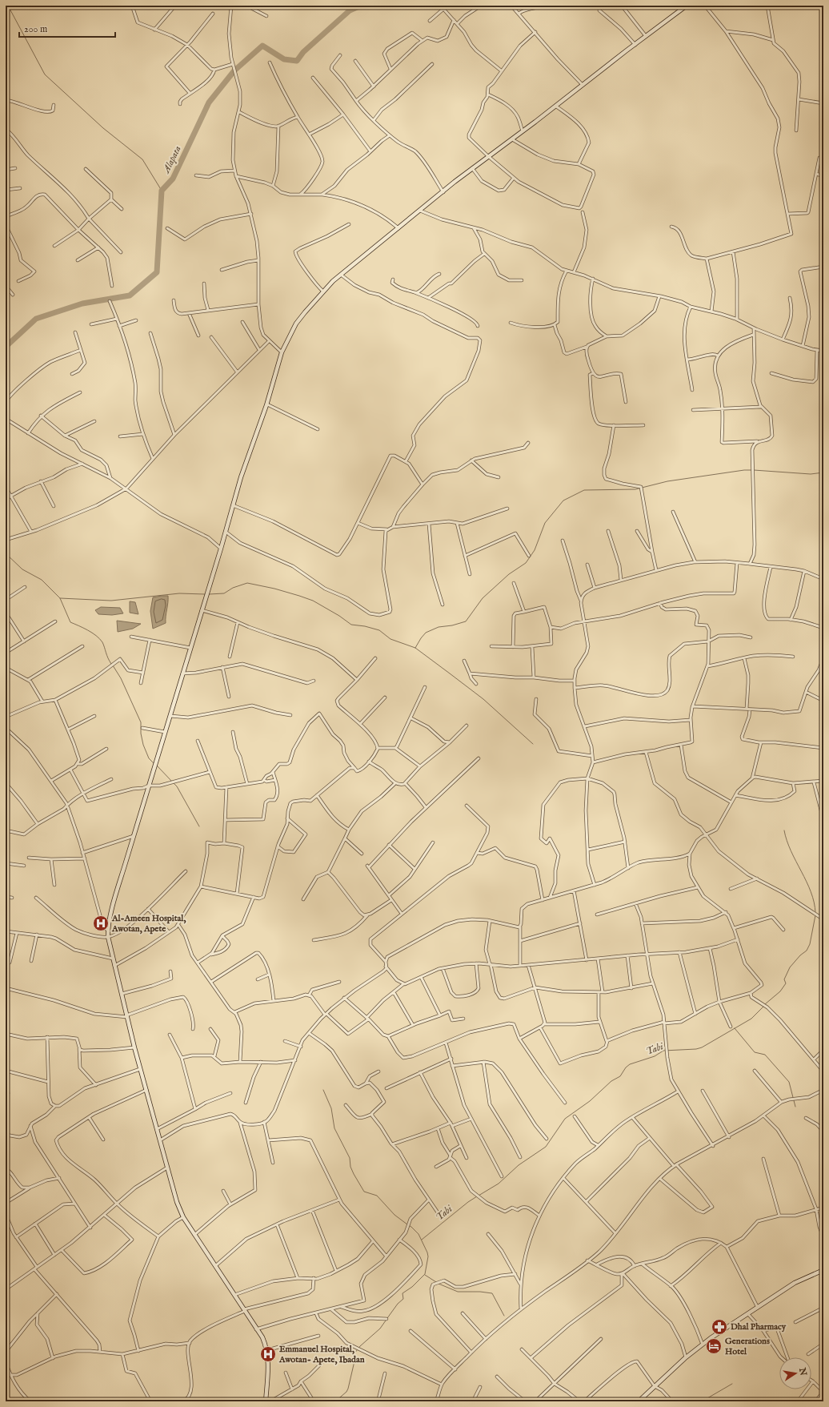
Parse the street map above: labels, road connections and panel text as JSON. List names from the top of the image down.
{
  "water": ["Alapata", "Tabi"],
  "places": {
    "hospital": ["Al-Ameen Hospital, Awotan, Apete", "Emmanuel Hospital, Awotan- Apete, Ibadan"],
    "pharmacy": ["Dhal Pharmacy"],
    "hotel": ["Generations Hotel"]
  },
  "scale_bar": "200 m",
  "north": "right"
}
